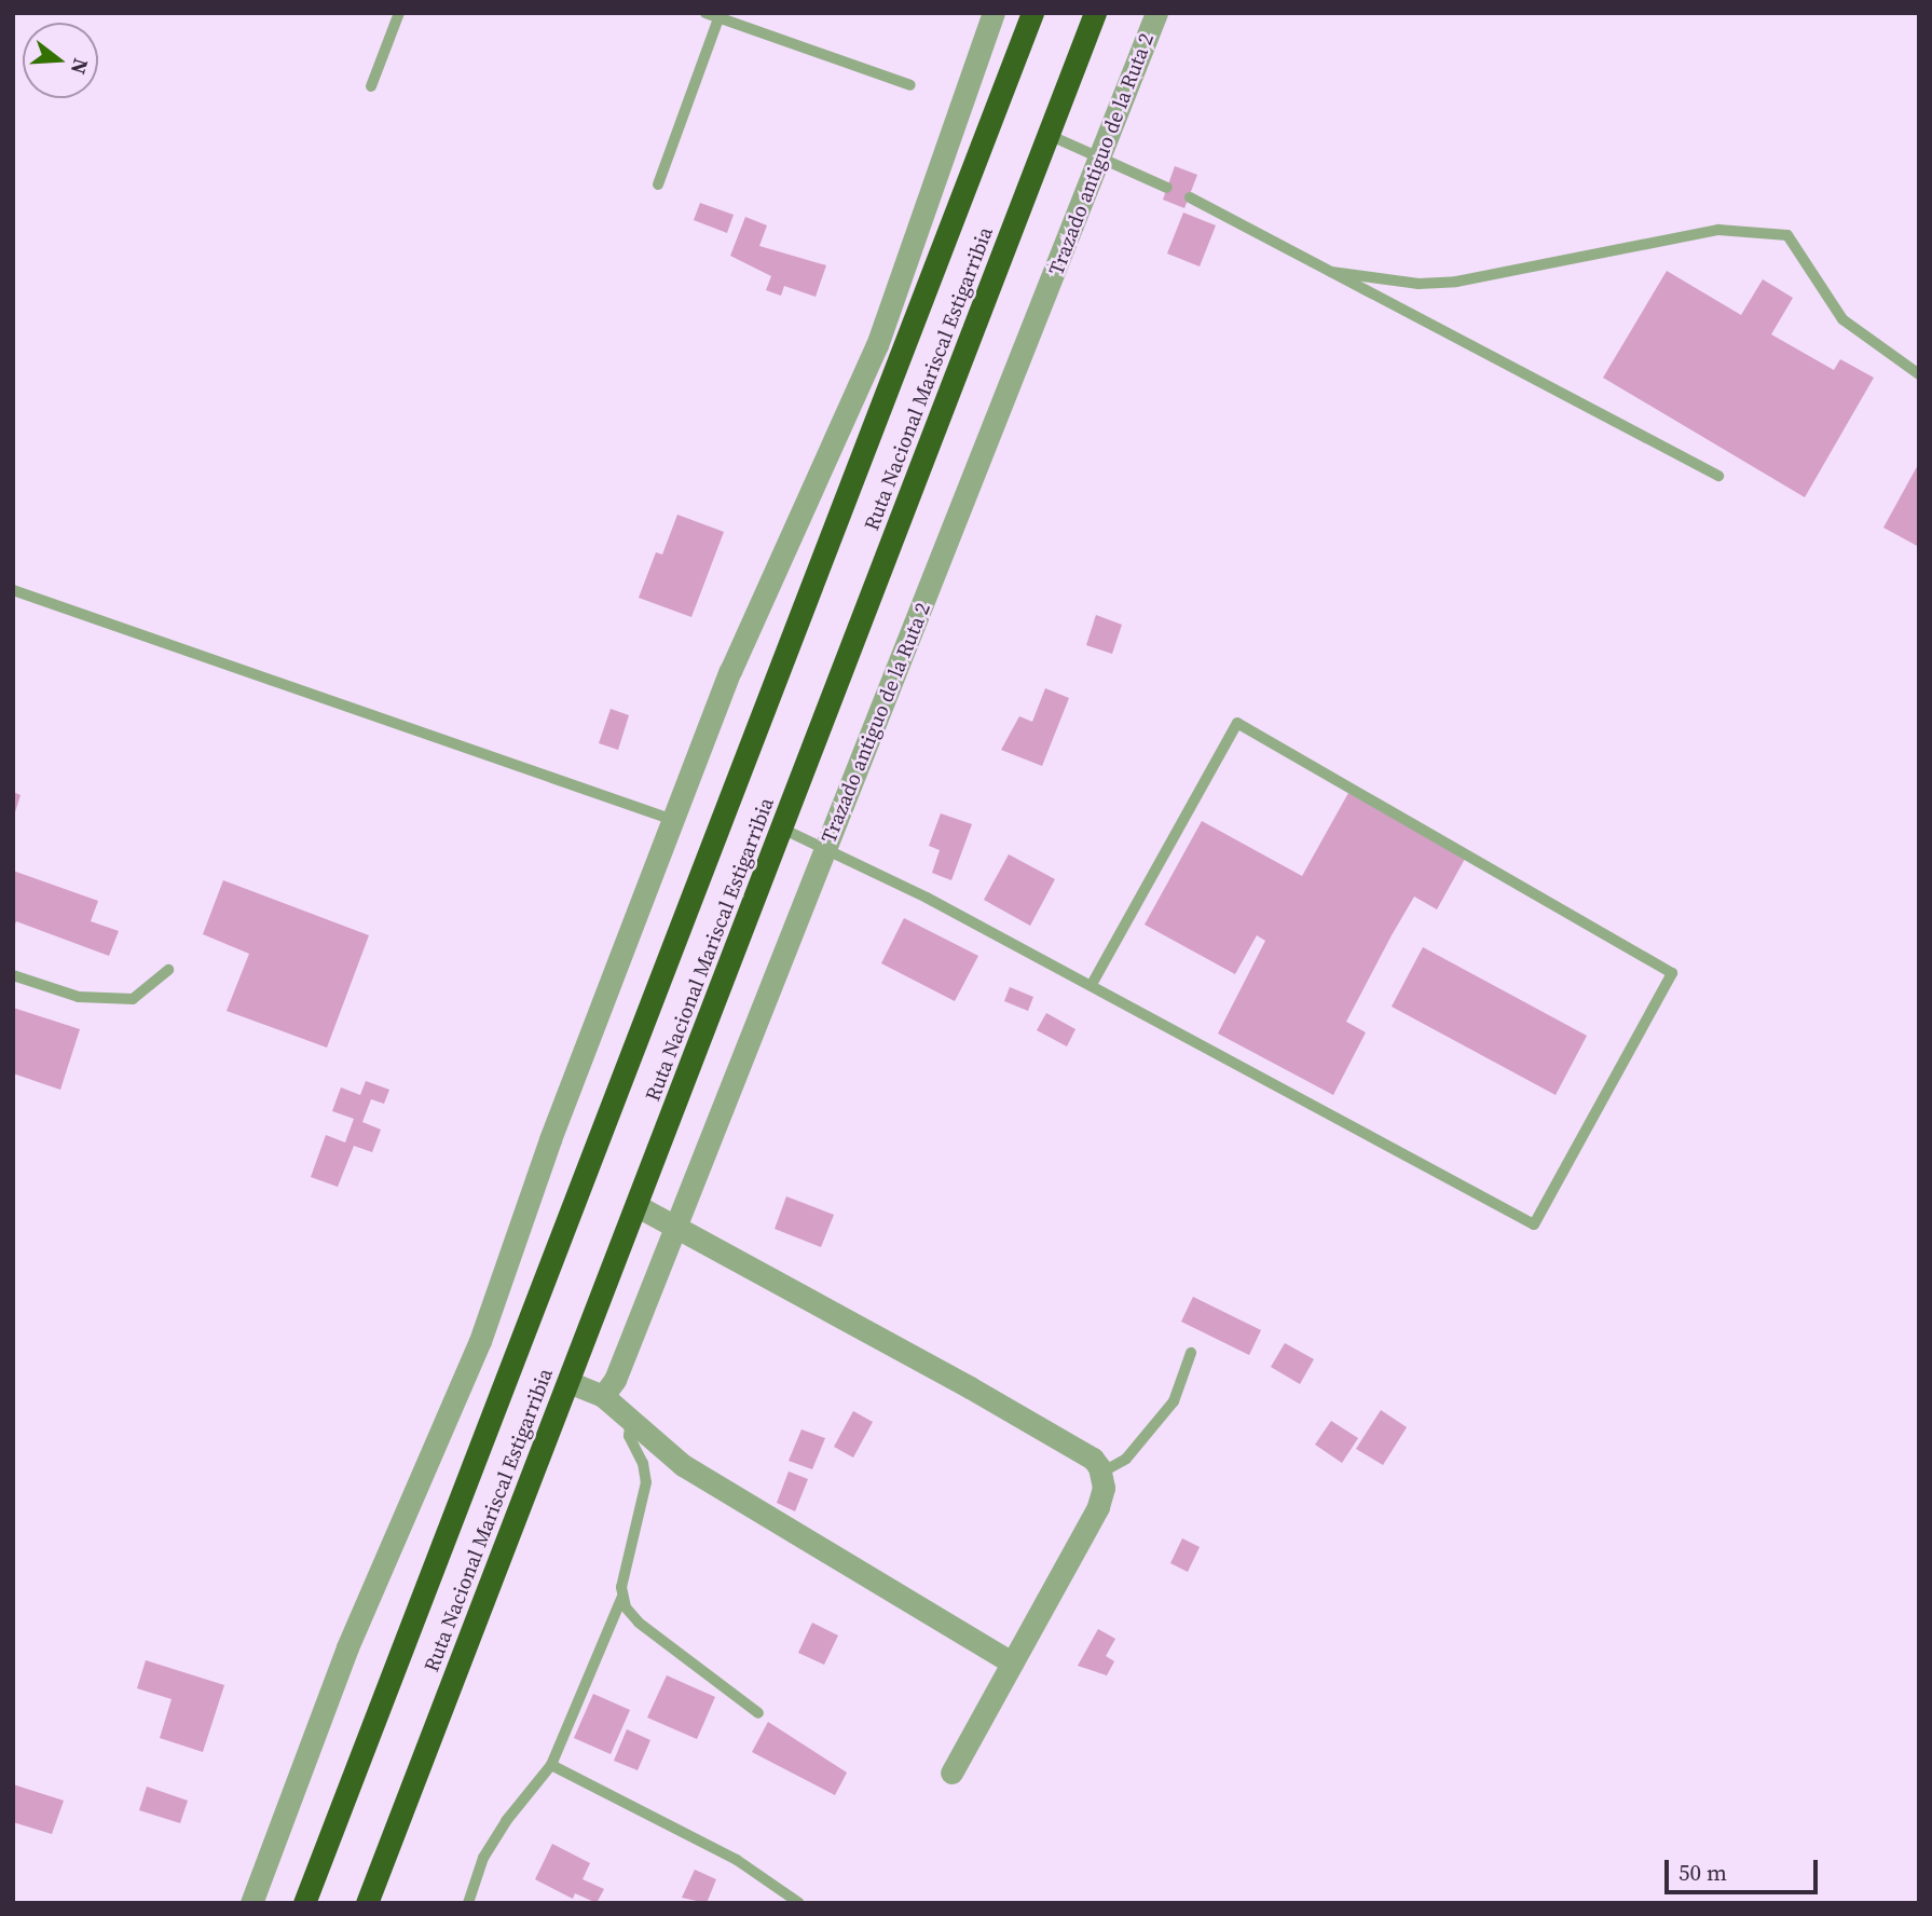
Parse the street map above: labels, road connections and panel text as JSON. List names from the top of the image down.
{
  "streets": {
    "highway": ["Ruta Nacional Mariscal Estigarribia"],
    "street": ["Trazado antiguo de la Ruta 2"]
  },
  "scale_bar": "50 m",
  "north": "right"
}
